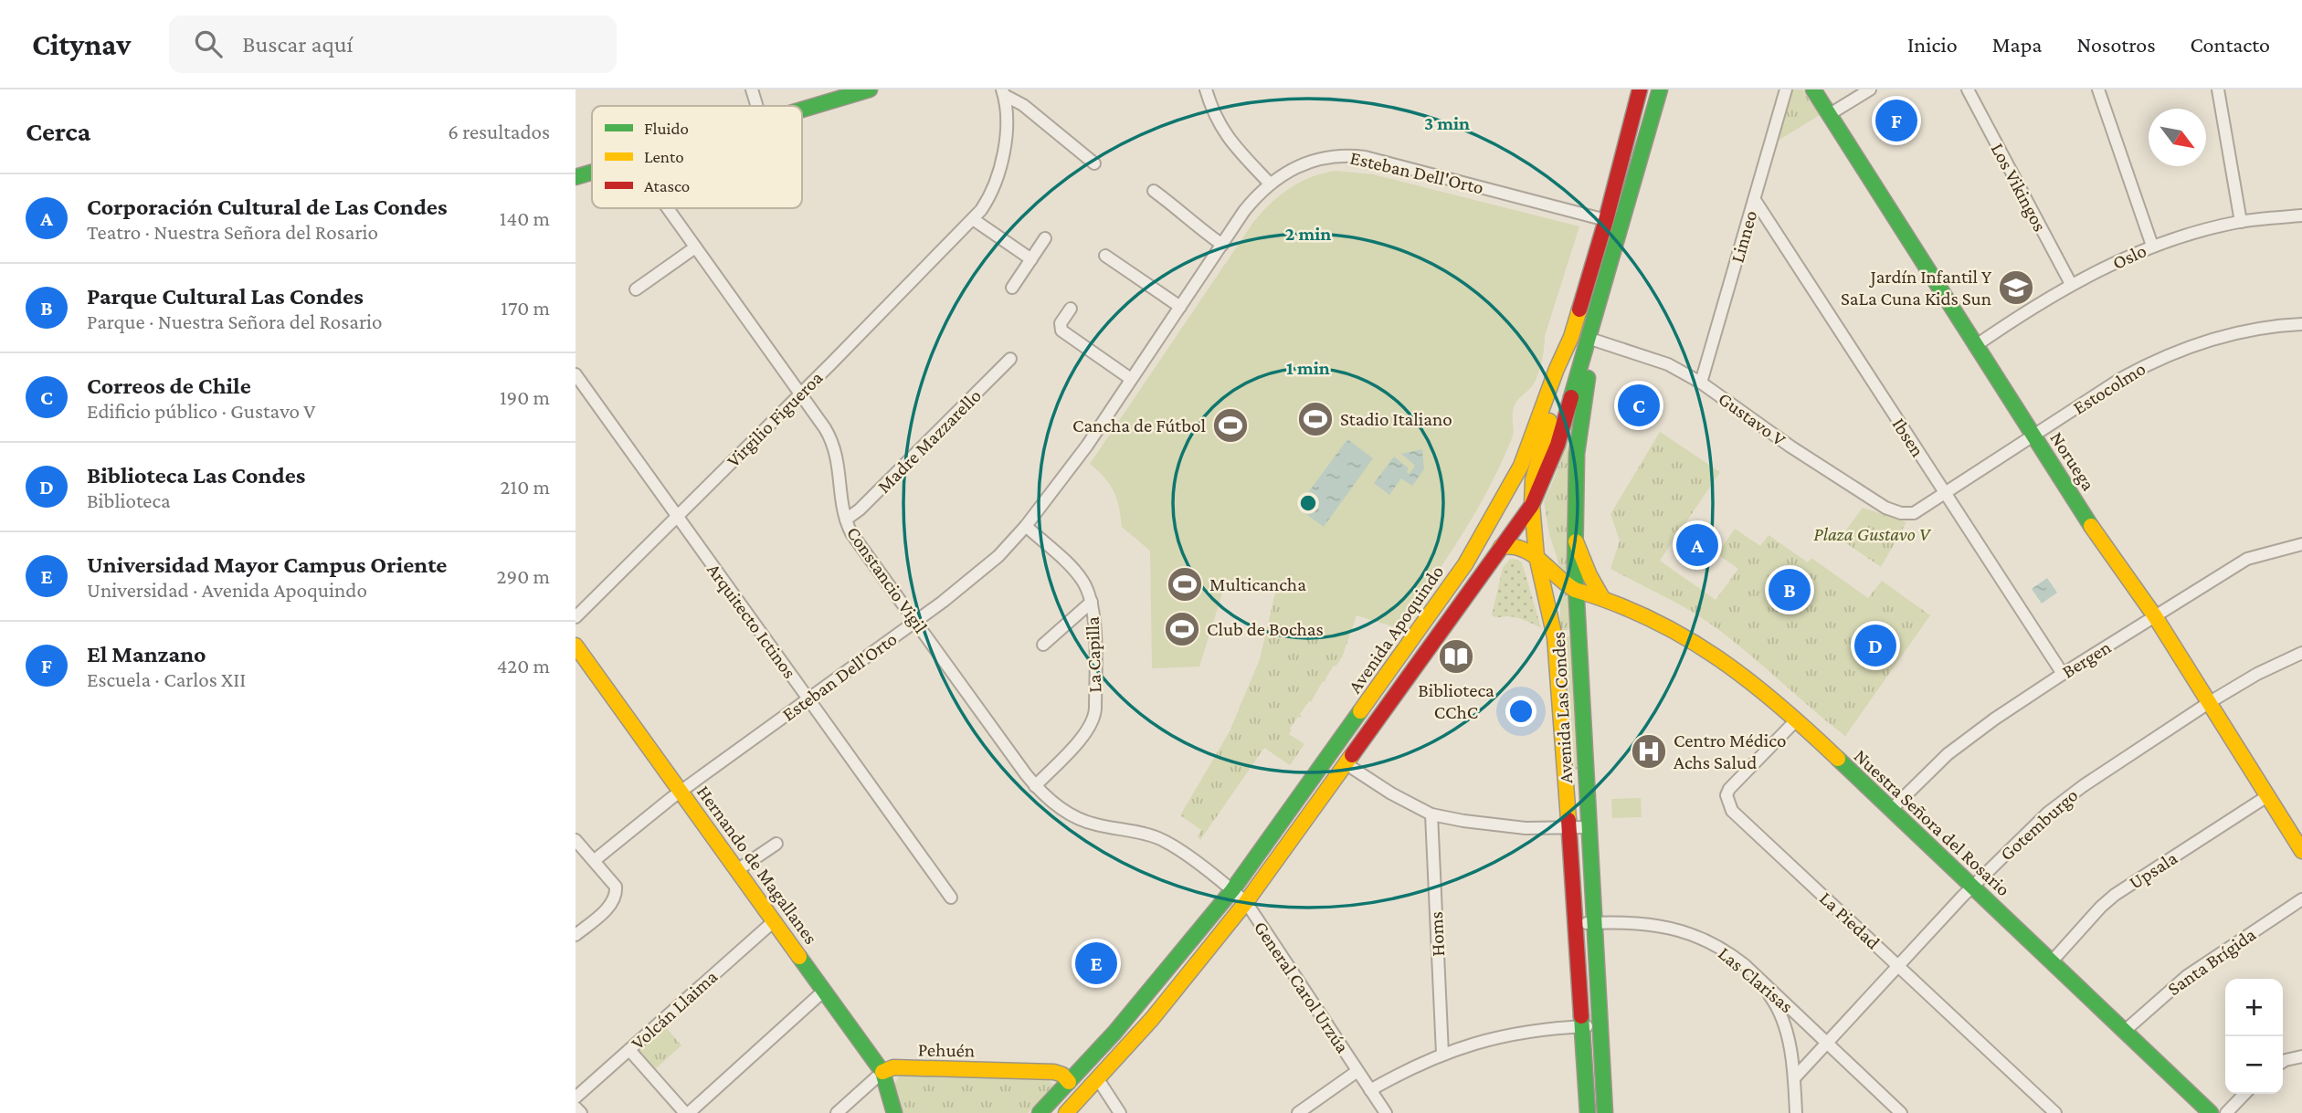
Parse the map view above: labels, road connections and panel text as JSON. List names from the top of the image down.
{
  "streets": {
    "main road": [
      "Noruega",
      "Avenida Apoquindo",
      "Avenida Las Condes",
      "Nuestra Señora del Rosario",
      "Hernando de Magallanes",
      "Pehuén"
    ],
    "street": [
      "Esteban Dell'Orto",
      "Los Vikingos",
      "Linneo",
      "Oslo",
      "Estocolmo",
      "Virgilio Figueroa",
      "Gustavo V",
      "Ibsen",
      "Madre Mazzarello",
      "Constancio Vigil",
      "Arquitecto Ictinos",
      "La Capilla",
      "Bergen",
      "Gotemburgo",
      "Upsala",
      "La Piedad",
      "Homs",
      "Santa Brígida",
      "Las Clarisas",
      "General Carol Urzúa",
      "Volcán Llaima"
    ]
  },
  "crossings": [
    ["Esteban Dell'Orto", "Constancio Vigil"],
    ["Esteban Dell'Orto", "Arquitecto Ictinos"],
    ["Esteban Dell'Orto", "Avenida Apoquindo"],
    ["Esteban Dell'Orto", "La Capilla"],
    ["Esteban Dell'Orto", "Hernando de Magallanes"],
    ["Los Vikingos", "Oslo"],
    ["Linneo", "Gustavo V"],
    ["Linneo", "Ibsen"],
    ["Oslo", "Noruega"],
    ["Estocolmo", "Gustavo V"],
    ["Estocolmo", "Ibsen"],
    ["Estocolmo", "Noruega"],
    ["Virgilio Figueroa", "Constancio Vigil"],
    ["Virgilio Figueroa", "Arquitecto Ictinos"],
    ["Gustavo V", "Avenida Las Condes"],
    ["Ibsen", "Bergen"],
    ["Madre Mazzarello", "Constancio Vigil"],
    ["Noruega", "Bergen"],
    ["Noruega", "Gotemburgo"],
    ["Noruega", "Upsala"],
    ["Constancio Vigil", "Avenida Apoquindo"],
    ["Constancio Vigil", "La Capilla"],
    ["Constancio Vigil", "General Carol Urzúa"],
    ["Avenida Apoquindo", "Avenida Las Condes"],
    ["Avenida Apoquindo", "General Carol Urzúa"],
    ["Avenida Apoquindo", "Pehuén"],
    ["Bergen", "Nuestra Señora del Rosario"],
    ["Avenida Las Condes", "Nuestra Señora del Rosario"],
    ["Avenida Las Condes", "Las Clarisas"],
    ["Nuestra Señora del Rosario", "Gotemburgo"],
    ["Nuestra Señora del Rosario", "Upsala"],
    ["Nuestra Señora del Rosario", "La Piedad"],
    ["Nuestra Señora del Rosario", "Santa Brígida"],
    ["Gotemburgo", "La Piedad"],
    ["Gotemburgo", "Las Clarisas"],
    ["Hernando de Magallanes", "Volcán Llaima"],
    ["Hernando de Magallanes", "Pehuén"]
  ],
  "parks": ["Plaza Gustavo V"],
  "places": {
    "school or university": ["Jardín Infantil Y SaLa Cuna Kids Sun"],
    "sports": [
      "Stadio Italiano",
      "Cancha de Fútbol",
      "Multicancha",
      "Club de Bochas"
    ],
    "library": ["Biblioteca CChC"],
    "hospital": ["Centro Médico Achs Salud"]
  },
  "legend": ["Fluido", "Lento", "Atasco"],
  "north": "bottom right",
  "page": {
    "header": "Citynav",
    "search": "Buscar aquí",
    "nav": [
      "Inicio",
      "Mapa",
      "Nosotros",
      "Contacto"
    ],
    "heading": ["Cerca", "6 resultados"],
    "pins": [
      "F",
      "C",
      "A",
      "B",
      "D",
      "E"
    ],
    "list": [
      {
        "mark": "A",
        "name": "Corporación Cultural de Las Condes",
        "note": "Teatro · Nuestra Señora del Rosario",
        "value": "140 m"
      },
      {
        "mark": "B",
        "name": "Parque Cultural Las Condes",
        "note": "Parque · Nuestra Señora del Rosario",
        "value": "170 m"
      },
      {
        "mark": "C",
        "name": "Correos de Chile",
        "note": "Edificio público · Gustavo V",
        "value": "190 m"
      },
      {
        "mark": "D",
        "name": "Biblioteca Las Condes",
        "note": "Biblioteca",
        "value": "210 m"
      },
      {
        "mark": "E",
        "name": "Universidad Mayor Campus Oriente",
        "note": "Universidad · Avenida Apoquindo",
        "value": "290 m"
      },
      {
        "mark": "F",
        "name": "El Manzano",
        "note": "Escuela · Carlos XII",
        "value": "420 m"
      }
    ],
    "map_buttons": ["+", "−"]
  },
  "rings": ["3 min", "2 min", "1 min"]
}
